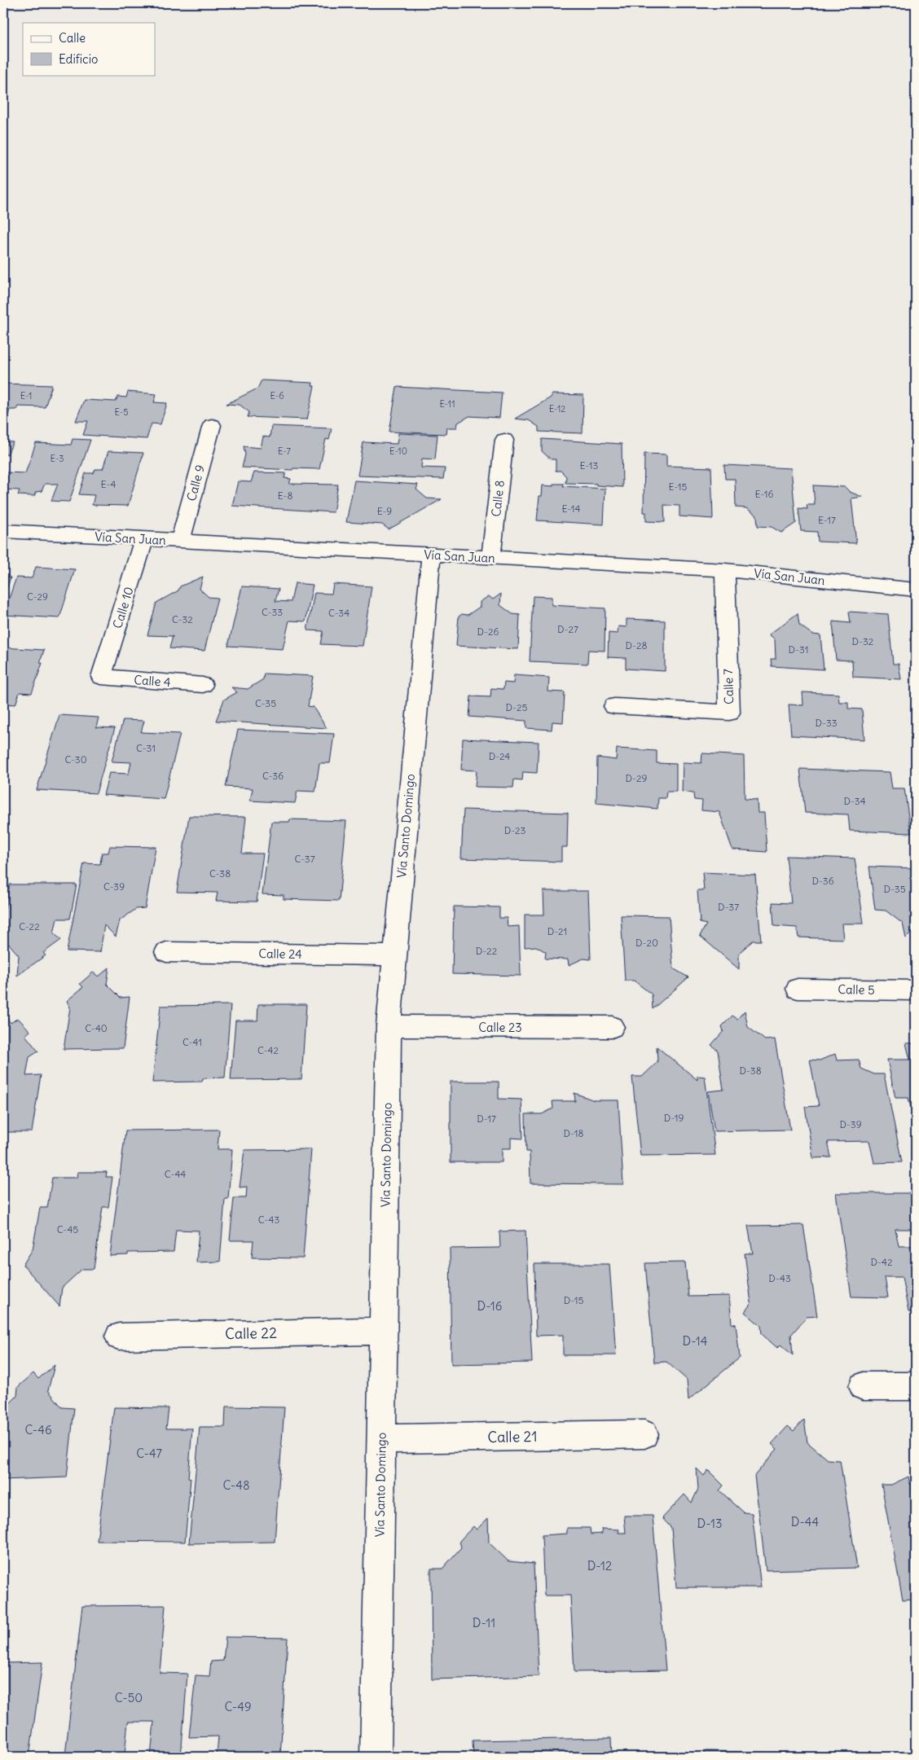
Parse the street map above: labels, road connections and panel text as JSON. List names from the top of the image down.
{
  "streets": {
    "street": [
      "Calle 9",
      "Calle 8",
      "Vía San Juan",
      "Calle 10",
      "Calle 4",
      "Calle 7",
      "Vía Santo Domingo",
      "Calle 24",
      "Calle 5",
      "Calle 23",
      "Calle 22",
      "Calle 21"
    ]
  },
  "crossings": [
    ["Calle 9", "Vía San Juan"],
    ["Calle 8", "Vía San Juan"],
    ["Vía San Juan", "Calle 10"],
    ["Vía San Juan", "Calle 7"],
    ["Vía San Juan", "Vía Santo Domingo"],
    ["Calle 10", "Calle 4"],
    ["Vía Santo Domingo", "Calle 24"],
    ["Vía Santo Domingo", "Calle 23"],
    ["Vía Santo Domingo", "Calle 22"],
    ["Vía Santo Domingo", "Calle 21"]
  ],
  "house_numbers": [
    "E-1",
    "E-6",
    "E-11",
    "E-12",
    "E-5",
    "E-7",
    "E-10",
    "E-3",
    "E-13",
    "E-4",
    "E-15",
    "E-16",
    "E-8",
    "E-14",
    "E-9",
    "E-17",
    "C-29",
    "C-33",
    "C-34",
    "C-32",
    "D-27",
    "D-26",
    "D-32",
    "D-28",
    "D-31",
    "C-35",
    "D-25",
    "D-33",
    "C-31",
    "D-24",
    "C-30",
    "C-36",
    "D-29",
    "D-34",
    "D-23",
    "C-37",
    "C-38",
    "D-36",
    "C-39",
    "D-35",
    "D-37",
    "C-22",
    "D-21",
    "D-20",
    "D-22",
    "C-40",
    "C-41",
    "C-42",
    "D-38",
    "D-19",
    "D-17",
    "D-39",
    "D-18",
    "C-44",
    "C-43",
    "C-45",
    "D-42",
    "D-43",
    "D-15",
    "D-16",
    "D-14",
    "C-46",
    "C-47",
    "C-48",
    "D-44",
    "D-13",
    "D-12",
    "D-11",
    "C-50",
    "C-49"
  ],
  "legend": ["Calle", "Edificio"]
}
